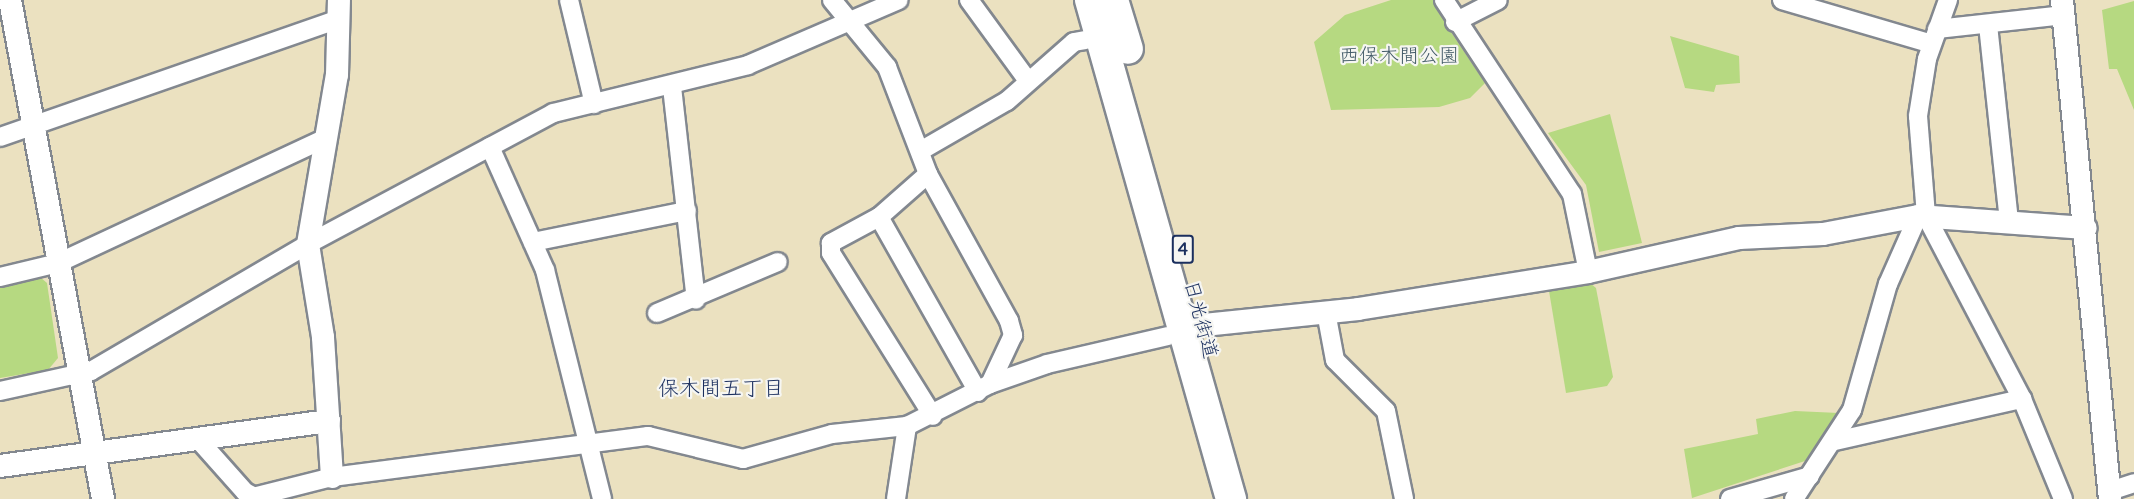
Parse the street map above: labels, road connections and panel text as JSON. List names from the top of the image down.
{
  "streets": {
    "highway": ["4", "日光街道"]
  },
  "crossings": [
    ["4", "日光街道"]
  ],
  "districts": ["保木間五丁目"],
  "parks": ["西保木間公園"]
}
